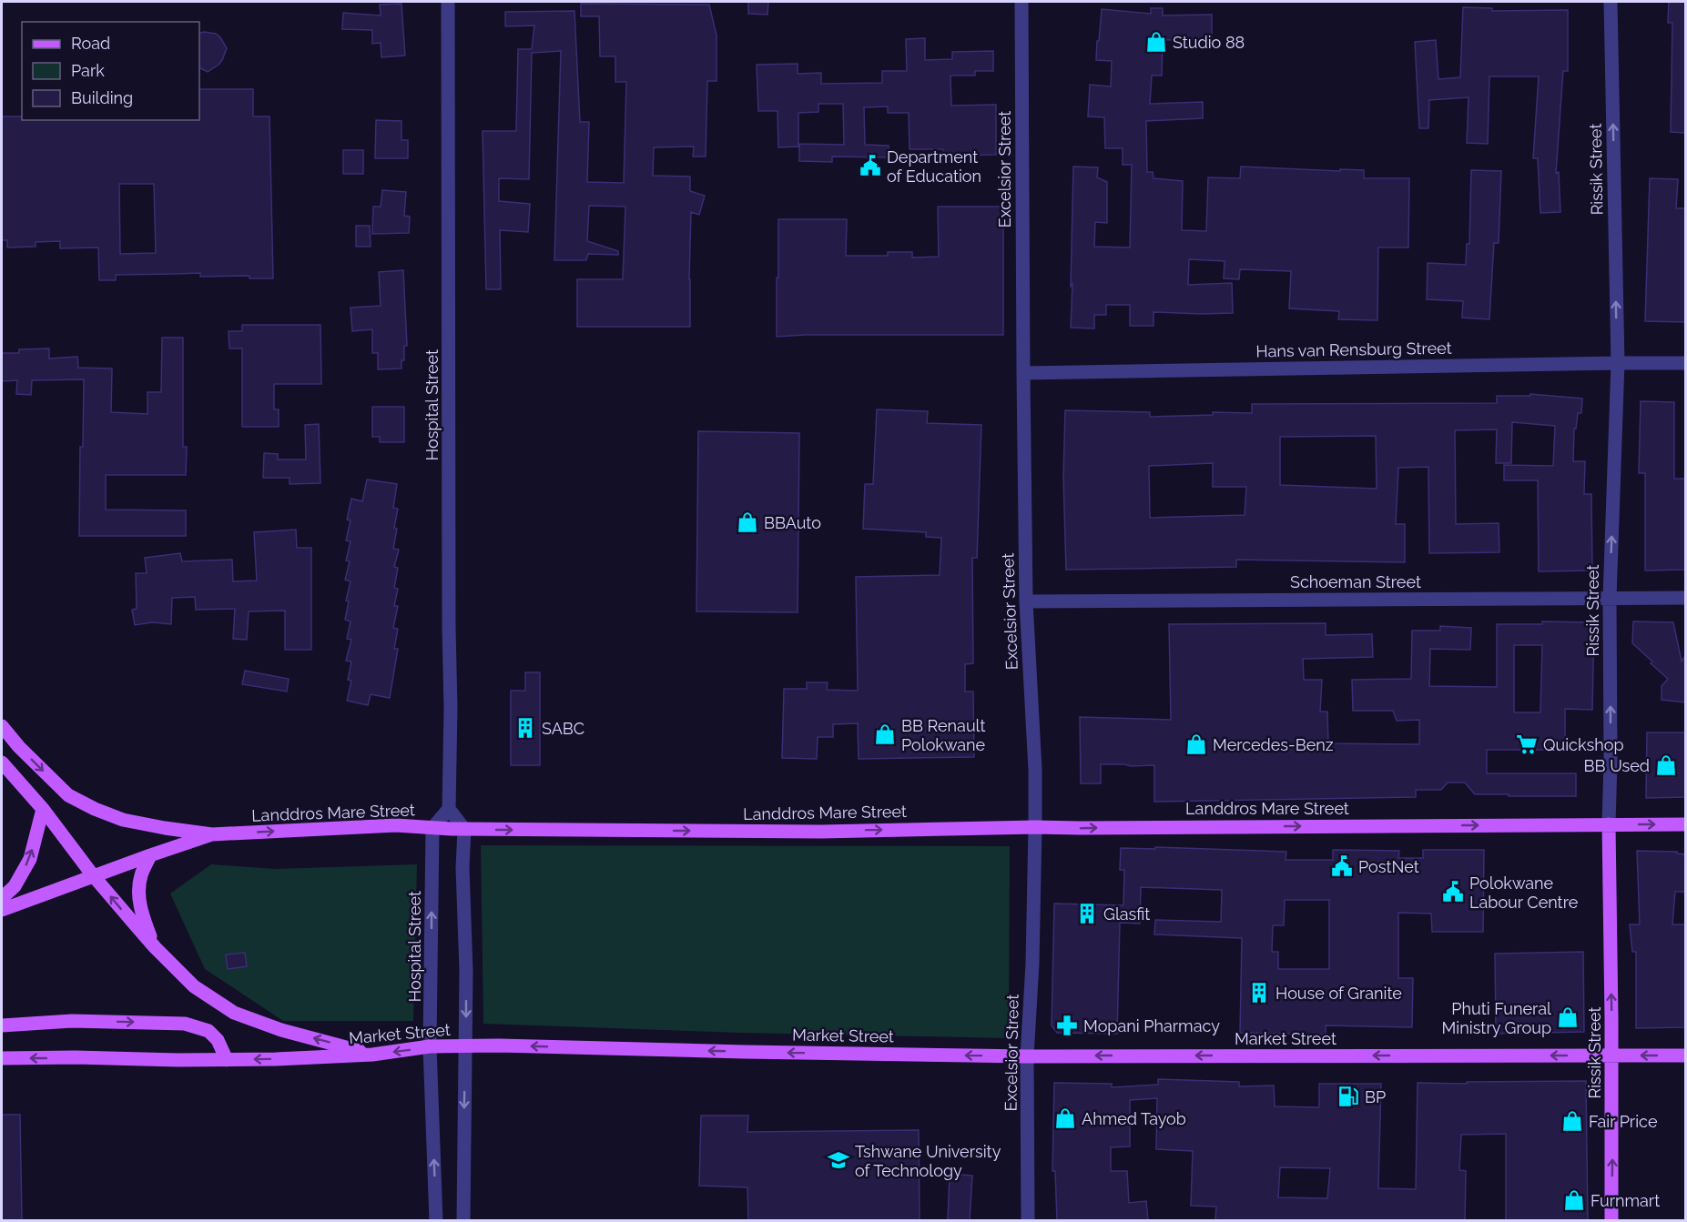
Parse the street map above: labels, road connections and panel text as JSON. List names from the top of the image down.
{
  "streets": {
    "main road": ["Rissik Street", "Landdros Mare Street", "Market Street"],
    "street": [
      "Excelsior Street",
      "Hans van Rensburg Street",
      "Hospital Street",
      "Schoeman Street"
    ]
  },
  "crossings": [
    ["Excelsior Street", "Hans van Rensburg Street"],
    ["Excelsior Street", "Schoeman Street"],
    ["Excelsior Street", "Landdros Mare Street"],
    ["Excelsior Street", "Market Street"],
    ["Rissik Street", "Hans van Rensburg Street"],
    ["Rissik Street", "Schoeman Street"],
    ["Rissik Street", "Landdros Mare Street"],
    ["Rissik Street", "Market Street"],
    ["Hospital Street", "Landdros Mare Street"],
    ["Hospital Street", "Market Street"]
  ],
  "one_way": ["Rissik Street", "Landdros Mare Street", "Market Street"],
  "places": {
    "shop": [
      "Studio 88",
      "BBAuto",
      "BB Renault Polokwane",
      "Mercedes-Benz",
      "BB Used",
      "Phuti Funeral Ministry Group",
      "Ahmed Tayob",
      "Fair Price",
      "Furnmart"
    ],
    "public building": ["Department of Education", "PostNet", "Polokwane Labour Centre"],
    "building": ["SABC", "Glasfit", "House of Granite"],
    "supermarket": ["Quickshop"],
    "pharmacy": ["Mopani Pharmacy"],
    "fuel station": ["BP"],
    "school or university": ["Tshwane University of Technology"]
  },
  "legend": ["Road", "Park", "Building"]
}
